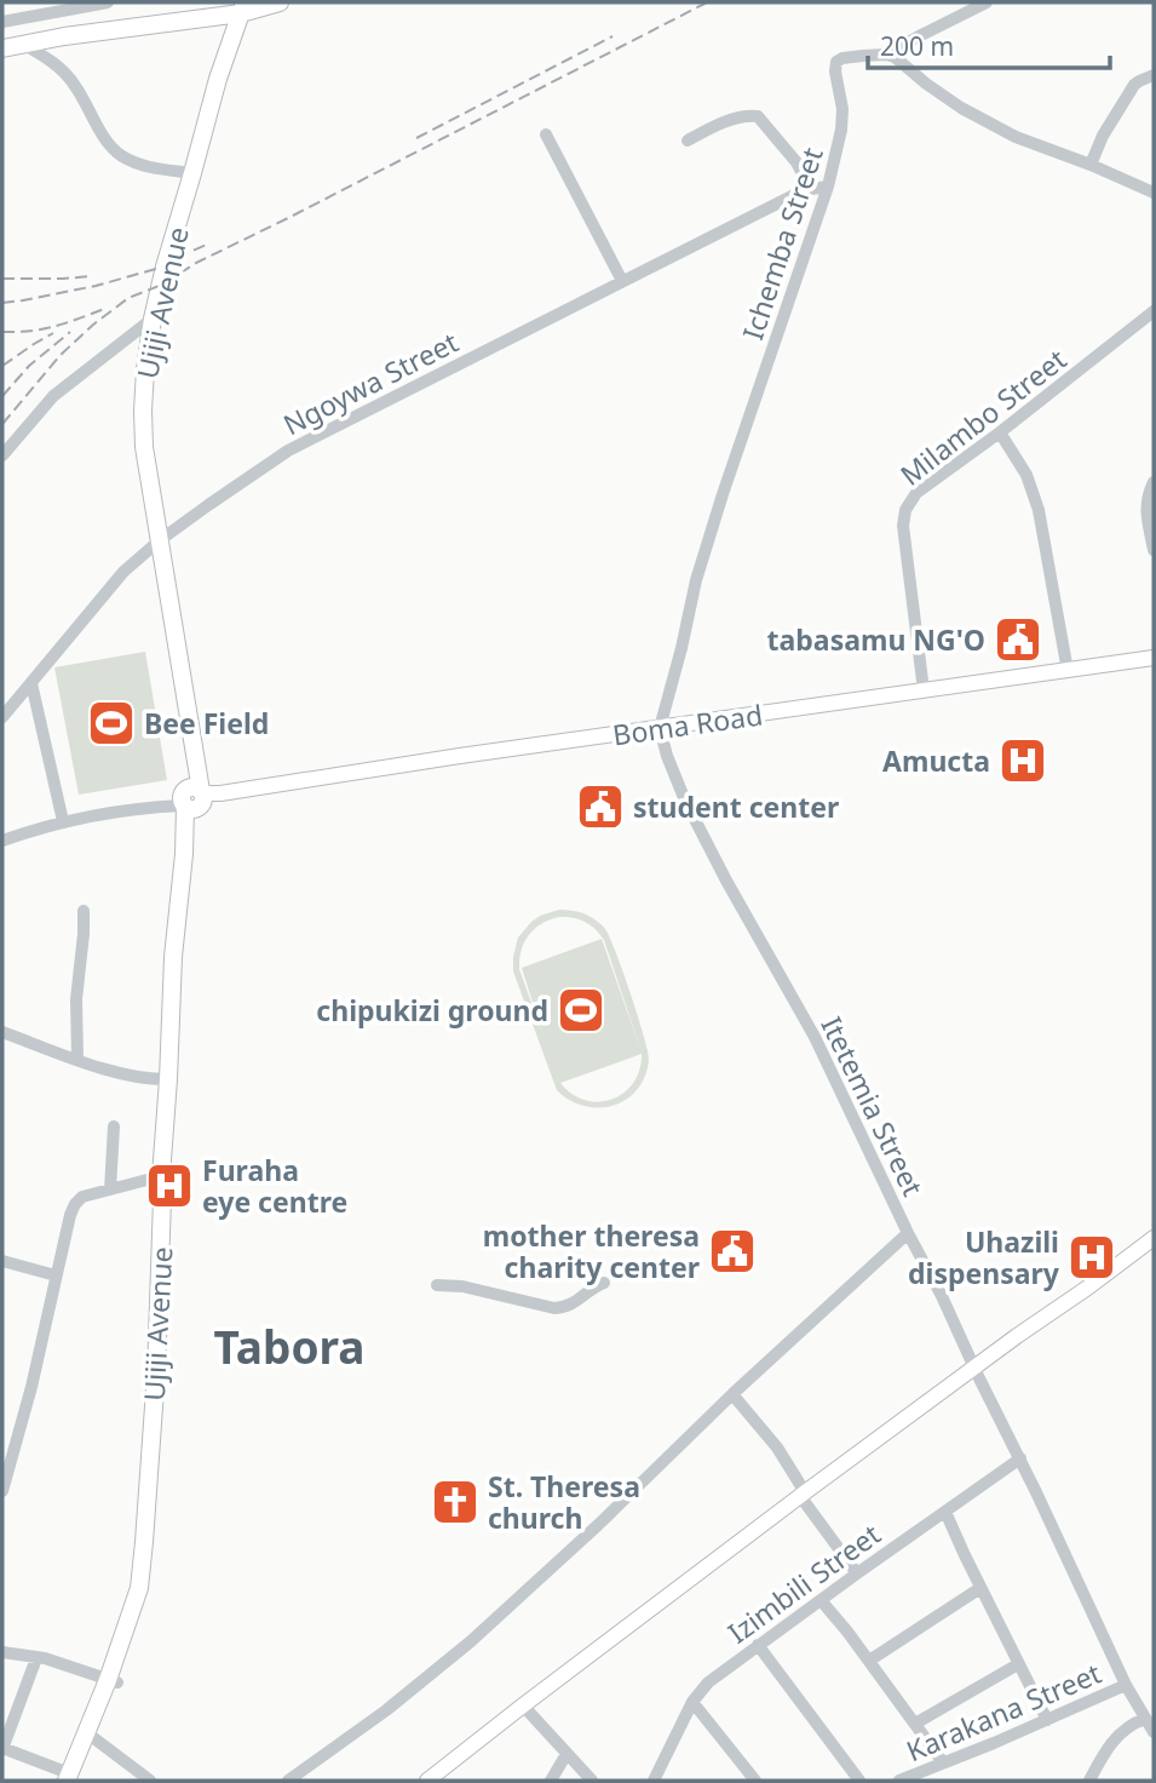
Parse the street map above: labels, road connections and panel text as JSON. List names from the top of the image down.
{
  "streets": {
    "highway": ["Ujiji Avenue"],
    "main road": ["Boma Road"],
    "street": [
      "Ichemba Street",
      "Ngoywa Street",
      "Milambo Street",
      "Itetemia Street",
      "Izimbili Street",
      "Karakana Street"
    ]
  },
  "crossings": [
    ["Ichemba Street", "Ngoywa Street"],
    ["Ichemba Street", "Boma Road"],
    ["Ichemba Street", "Itetemia Street"],
    ["Ujiji Avenue", "Ngoywa Street"],
    ["Ujiji Avenue", "Boma Road"],
    ["Milambo Street", "Boma Road"],
    ["Boma Road", "Itetemia Street"],
    ["Itetemia Street", "Izimbili Street"],
    ["Itetemia Street", "Karakana Street"]
  ],
  "districts": ["Tabora"],
  "places": {
    "public building": ["tabasamu NG'O", "student center", "mother theresa charity center"],
    "sports": ["Bee Field", "chipukizi ground"],
    "hospital": ["Amucta", "Furaha eye centre", "Uhazili dispensary"],
    "church": ["St. Theresa church"]
  },
  "scale_bar": "200 m"
}
